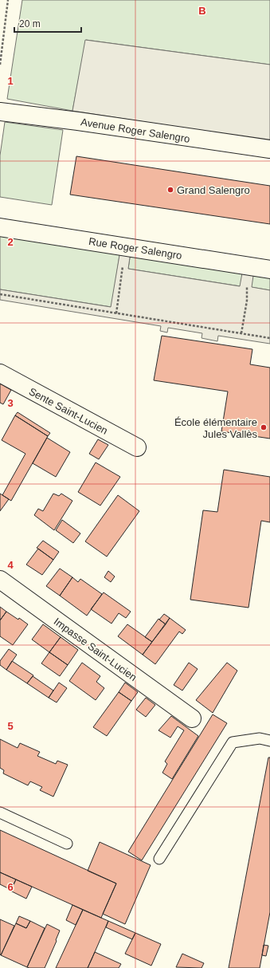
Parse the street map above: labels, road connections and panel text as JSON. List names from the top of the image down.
{
  "streets": {
    "street": [
      "Avenue Roger Salengro",
      "Rue Roger Salengro",
      "Sente Saint-Lucien",
      "Impasse Saint-Lucien"
    ]
  },
  "places": ["Grand Salengro", "École élémentaire Jules Vallès"],
  "scale_bar": "20 m",
  "grid": {
    "columns": ["B"],
    "rows": [
      "1",
      "2",
      "3",
      "4",
      "5",
      "6"
    ]
  }
}
